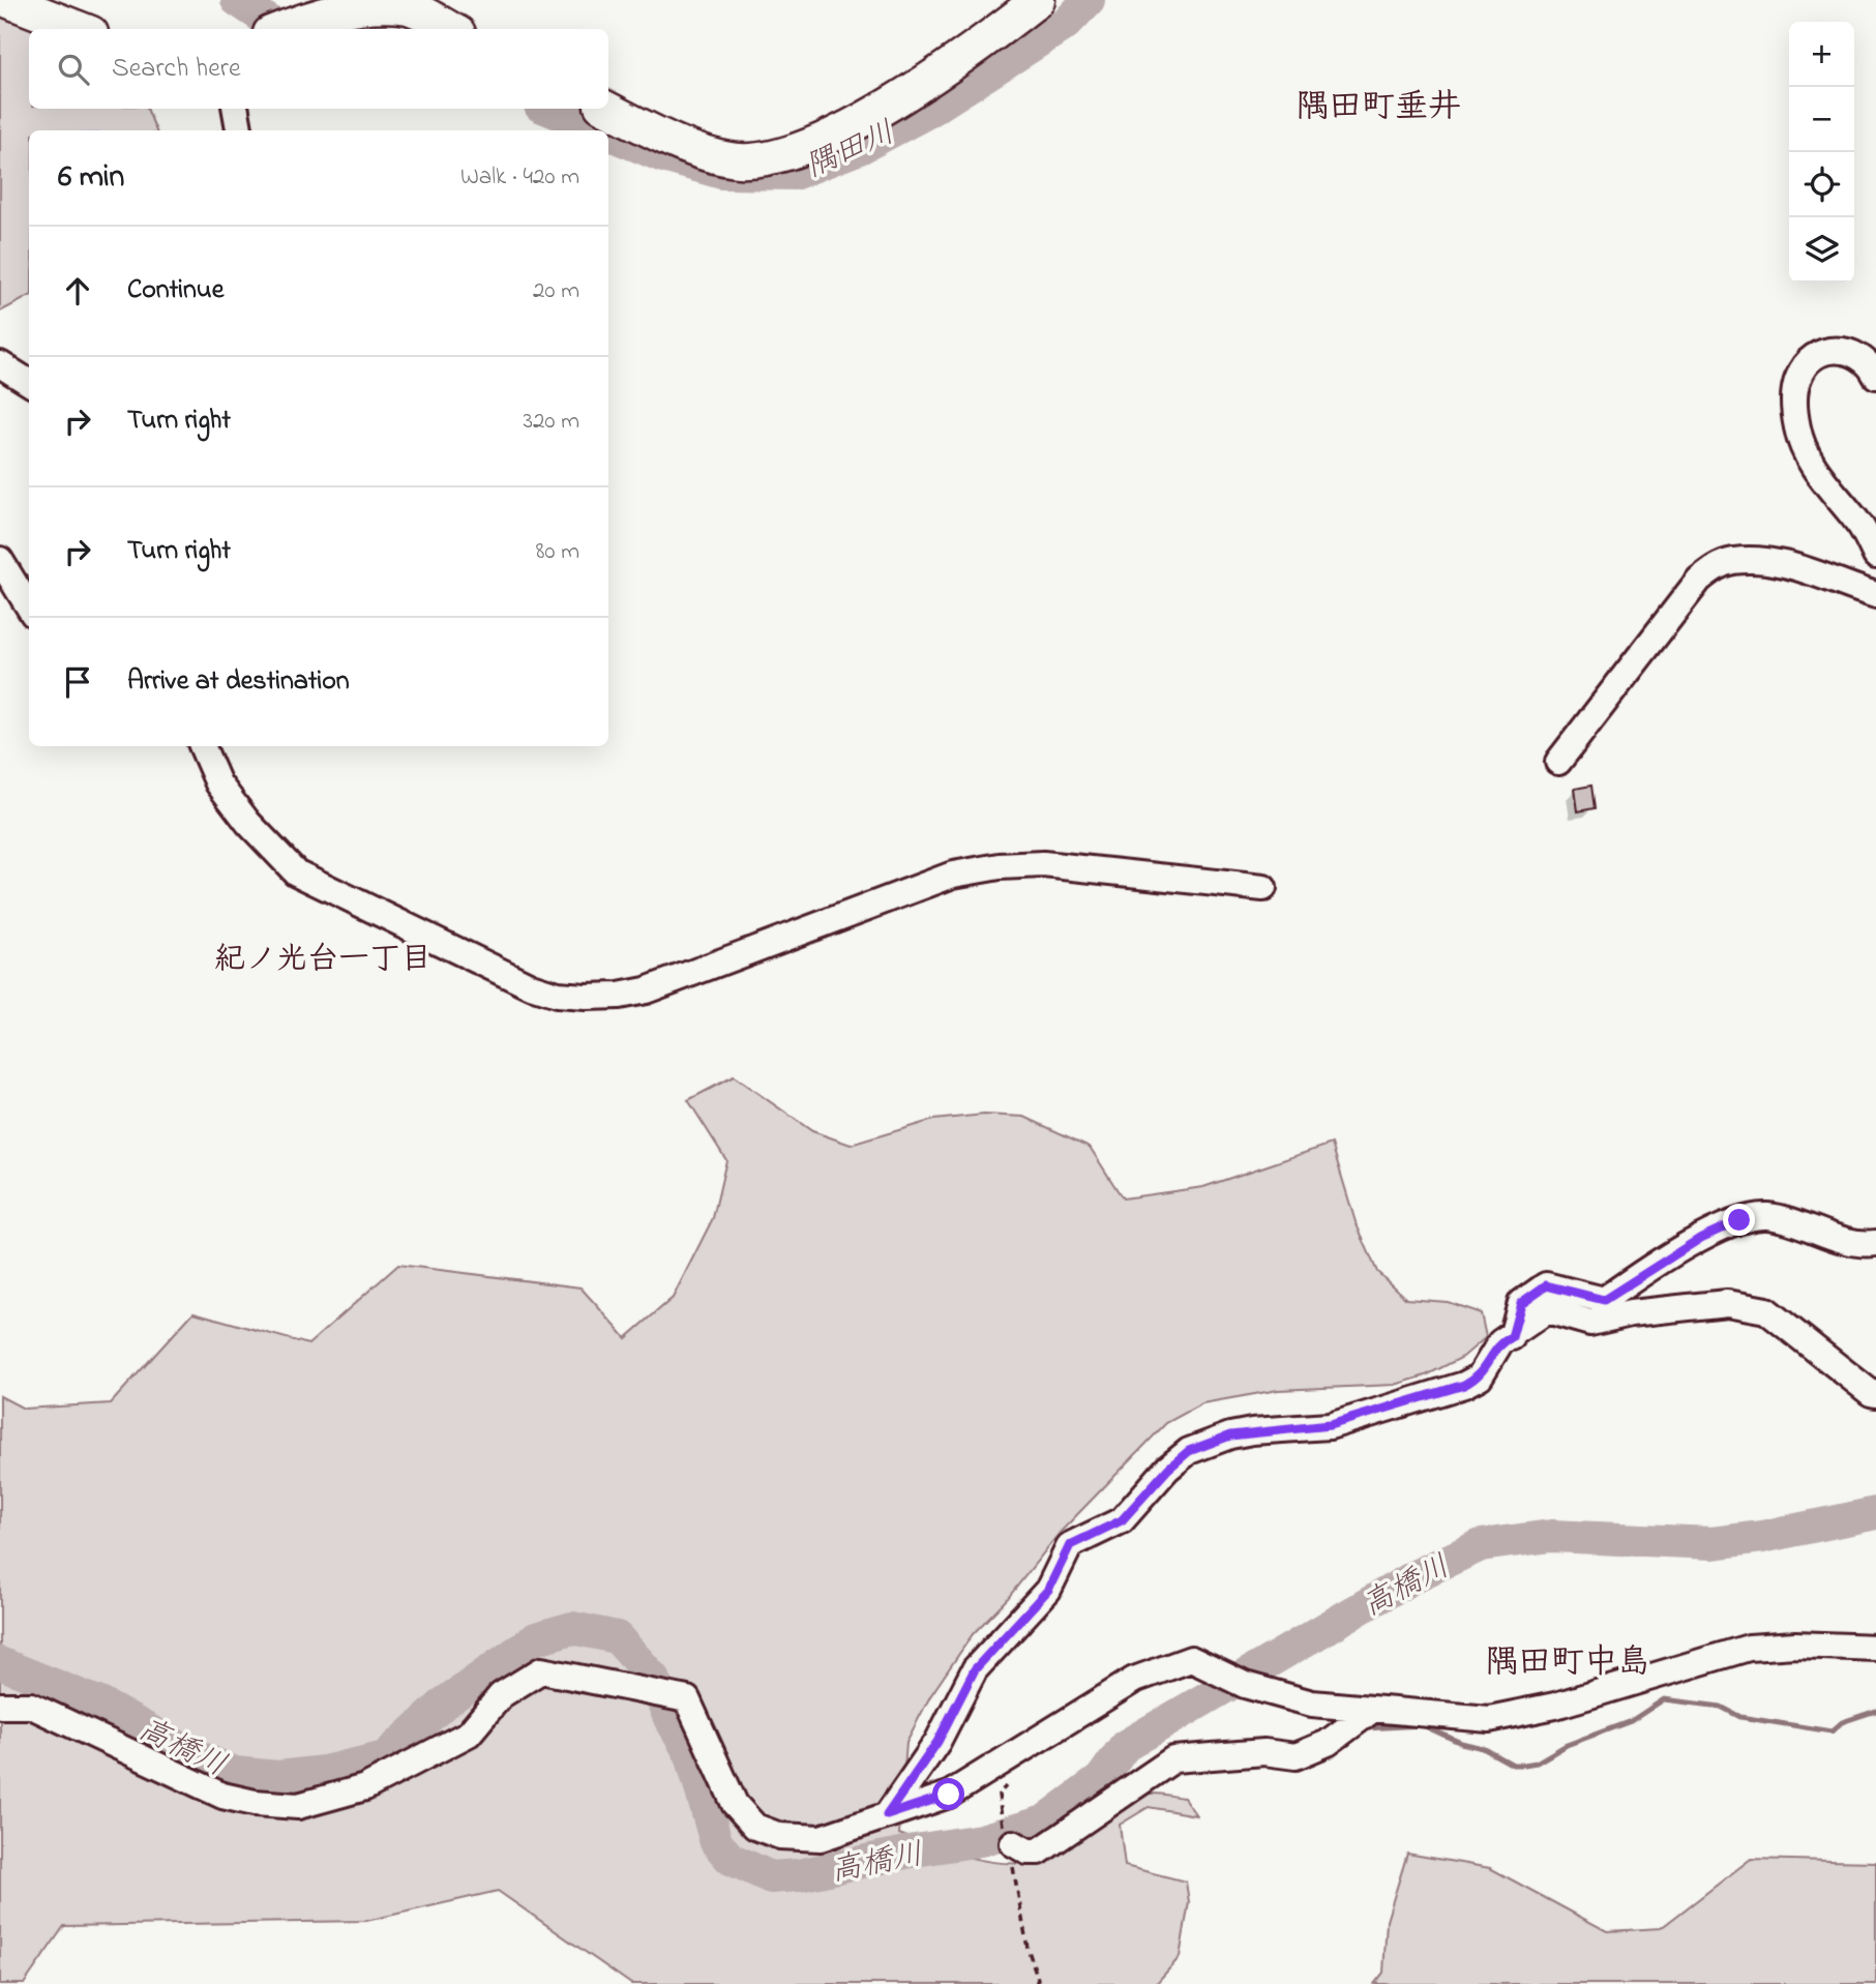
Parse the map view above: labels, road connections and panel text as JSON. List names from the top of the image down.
{
  "districts": ["隅田町垂井", "紀ノ光台一丁目", "隅田町中島"],
  "water": ["隅田川", "高橋川"],
  "page": {
    "map_buttons": ["+", "−"],
    "search": "Search here",
    "heading": ["6 min", "Walk · 420 m"],
    "list": [
      ["Continue", "20 m"],
      ["Turn right", "320 m"],
      ["Turn right", "80 m"],
      "Arrive at destination"
    ]
  }
}
